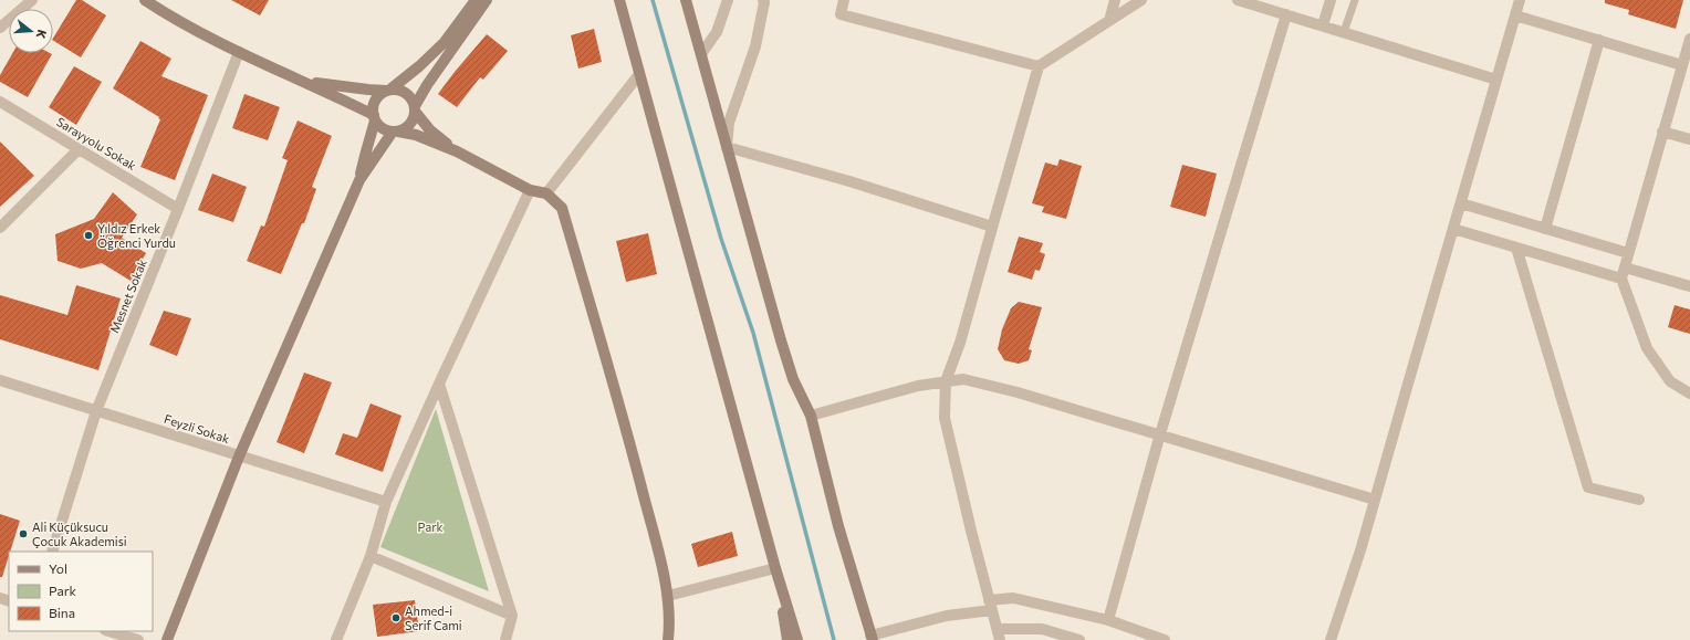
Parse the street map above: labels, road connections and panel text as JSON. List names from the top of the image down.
{
  "streets": {
    "street": ["Sarayyolu Sokak", "Mesnet Sokak", "Feyzli Sokak"]
  },
  "crossings": [
    ["Sarayyolu Sokak", "Mesnet Sokak"],
    ["Mesnet Sokak", "Feyzli Sokak"]
  ],
  "parks": ["Park"],
  "places": ["Yıldız Erkek Öğrenci Yurdu", "Ali Küçüksucu Çocuk Akademisi", "Ahmed-i Serif Cami"],
  "legend": ["Yol", "Park", "Bina"],
  "north": "right"
}
